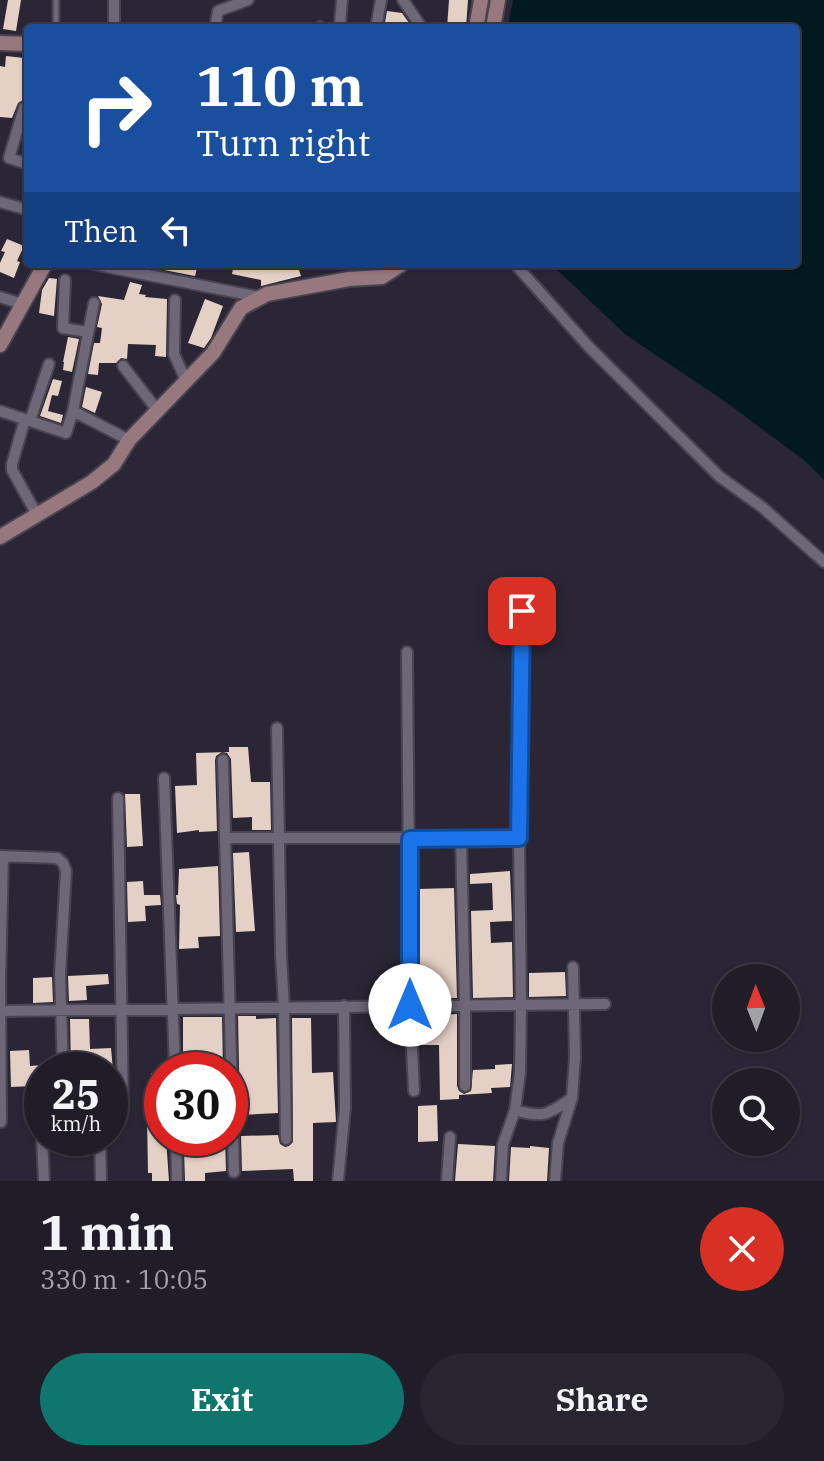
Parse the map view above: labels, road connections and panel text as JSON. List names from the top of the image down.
{
  "north": "top",
  "page": {
    "turn": ["110 m", "Turn right"],
    "then": "Then",
    "speed": "25 km/h",
    "limit": "30",
    "heading": ["1 min", "330 m · 10:05"],
    "buttons": ["Exit", "Share"]
  }
}
